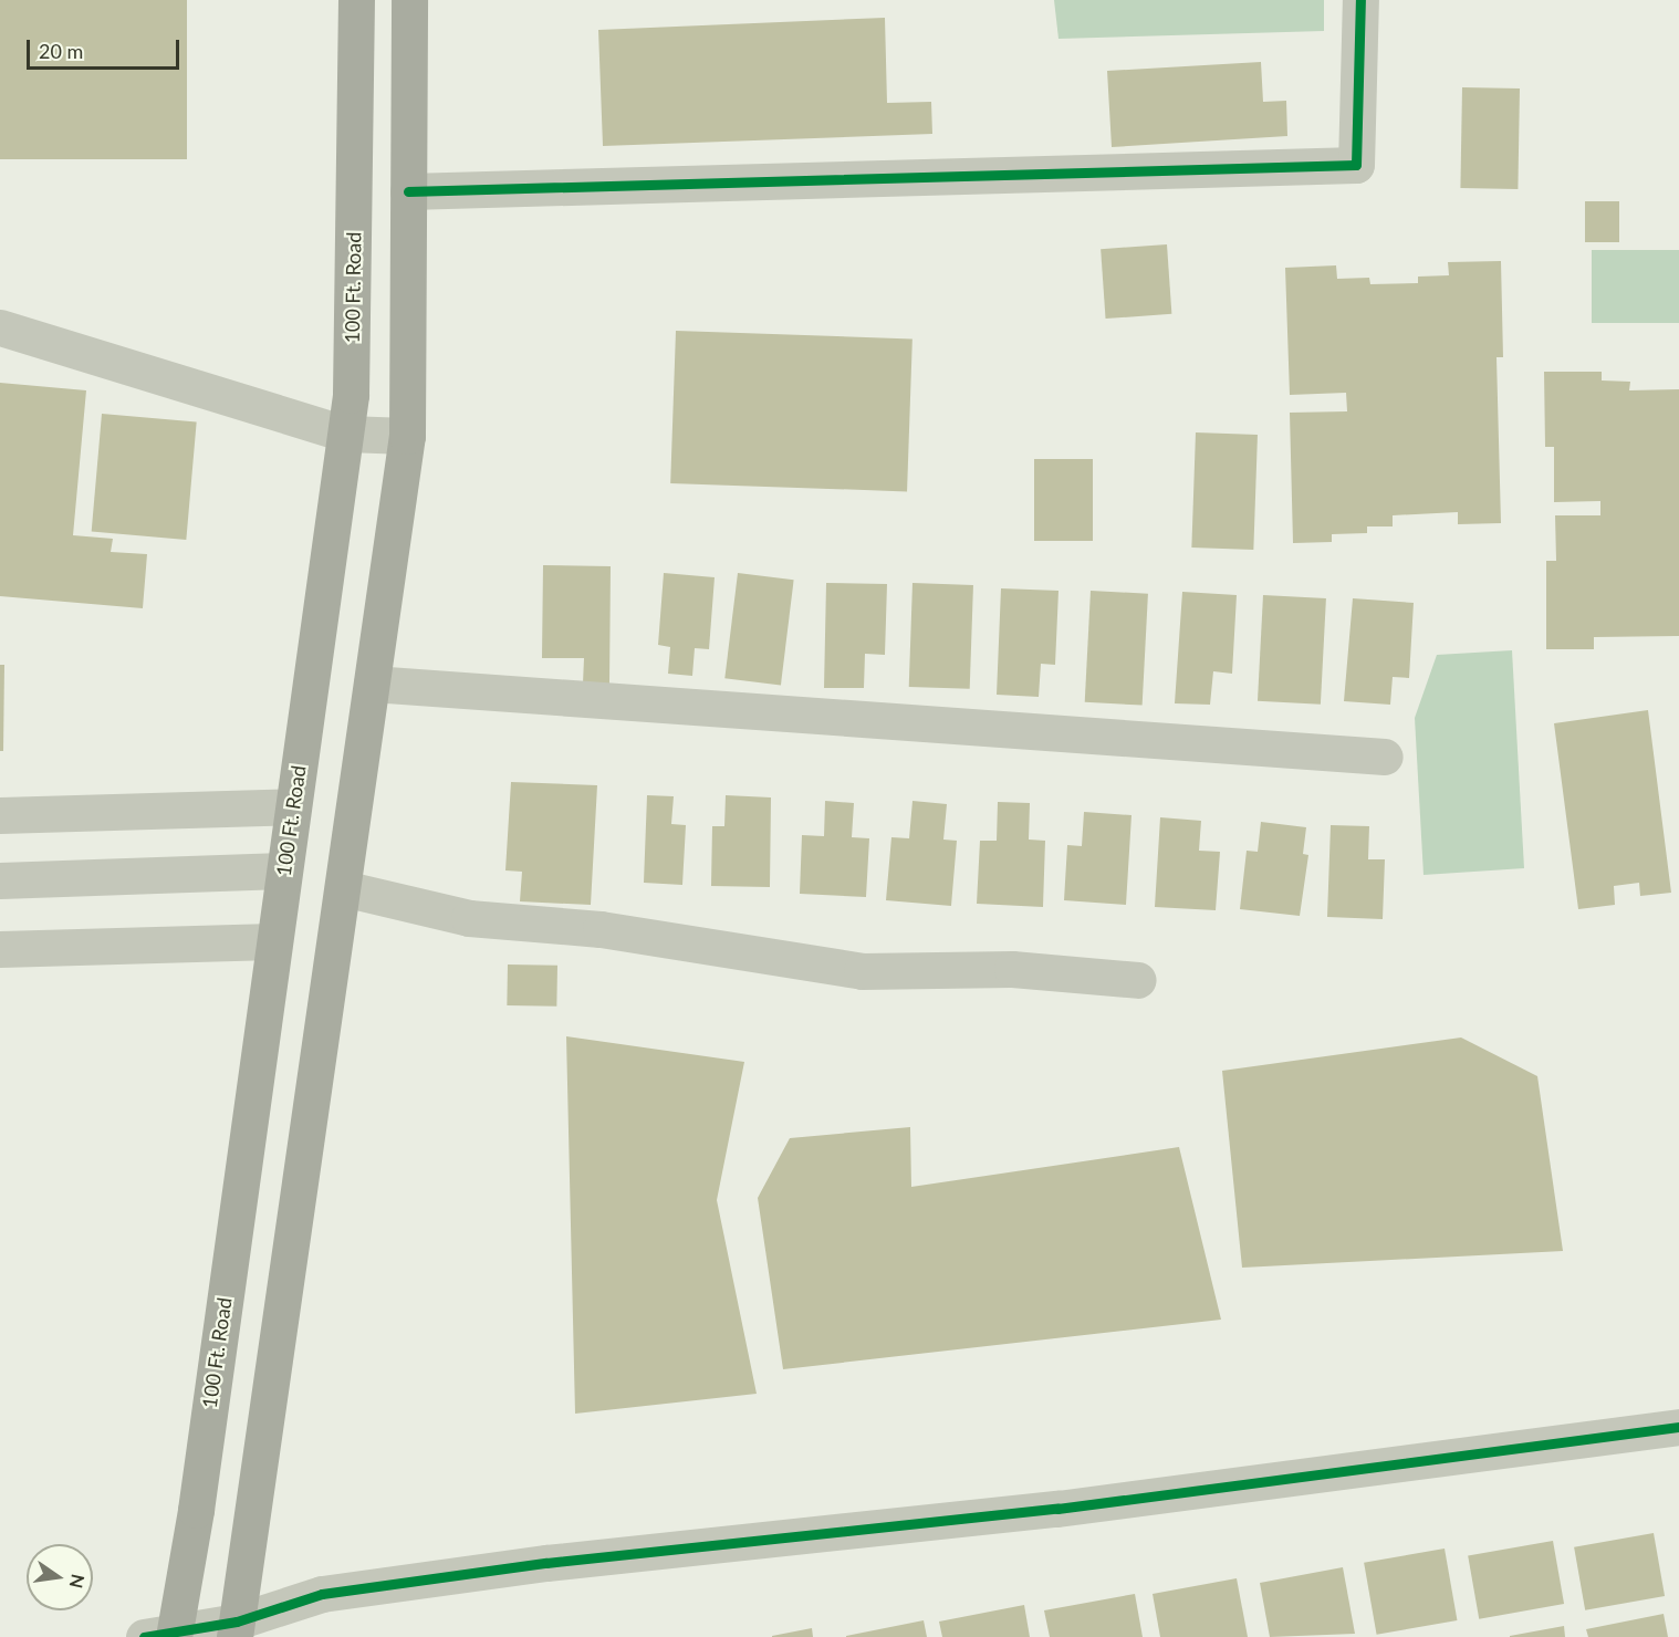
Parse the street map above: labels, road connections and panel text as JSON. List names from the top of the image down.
{
  "streets": {
    "main road": ["100 Ft. Road"]
  },
  "scale_bar": "20 m",
  "north": "right"
}
